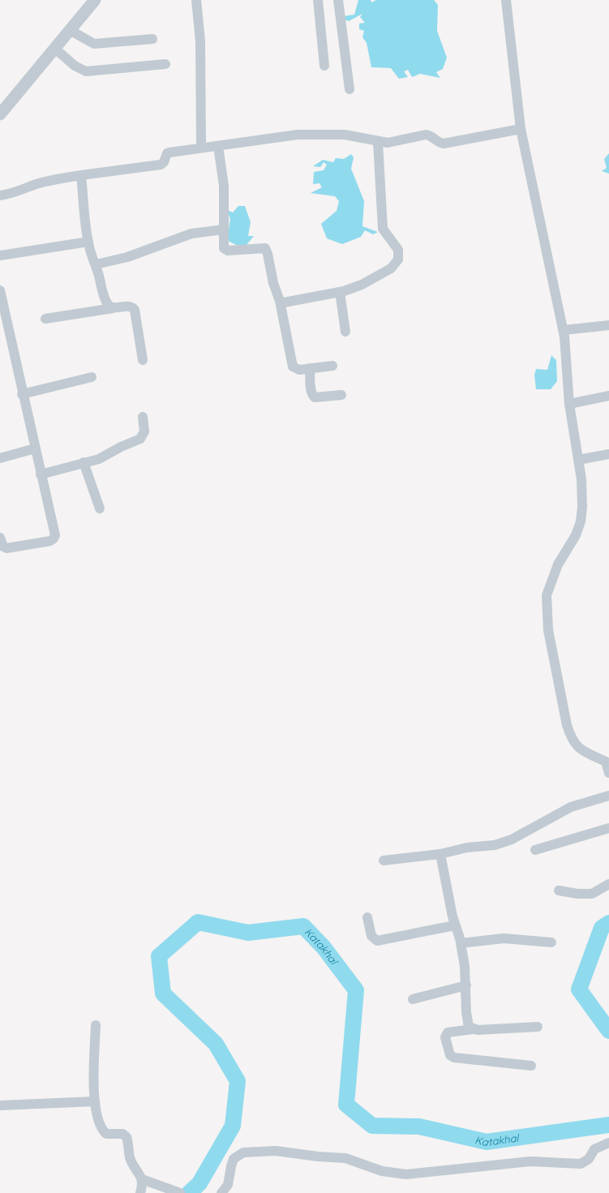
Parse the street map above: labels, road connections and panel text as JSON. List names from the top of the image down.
{
  "water": ["Katakhal"]
}
